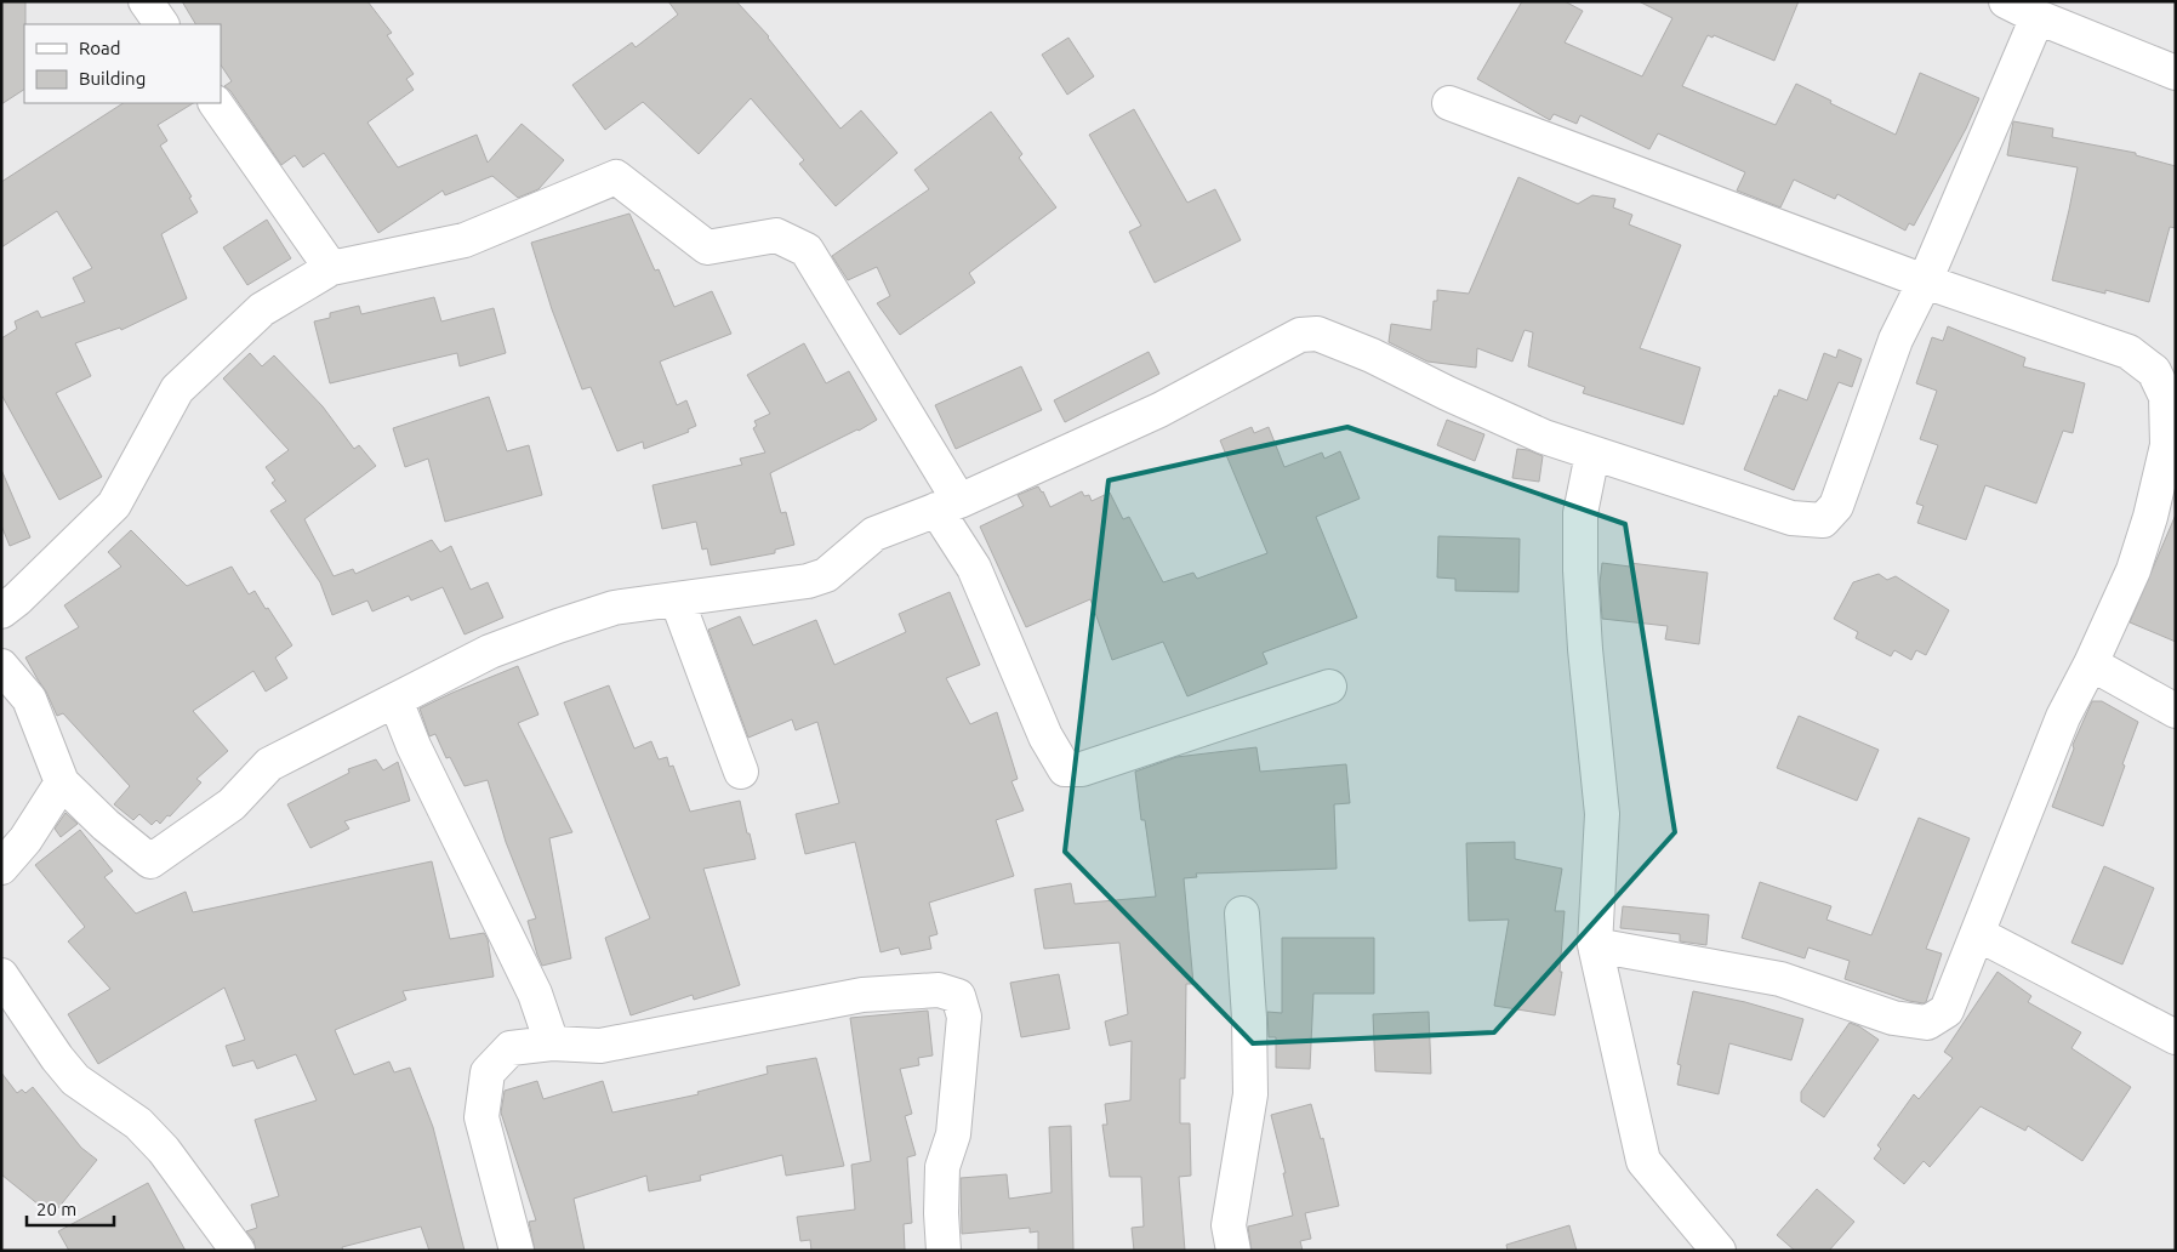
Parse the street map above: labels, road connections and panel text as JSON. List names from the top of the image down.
{
  "legend": ["Road", "Building"],
  "scale_bar": "20 m"
}
